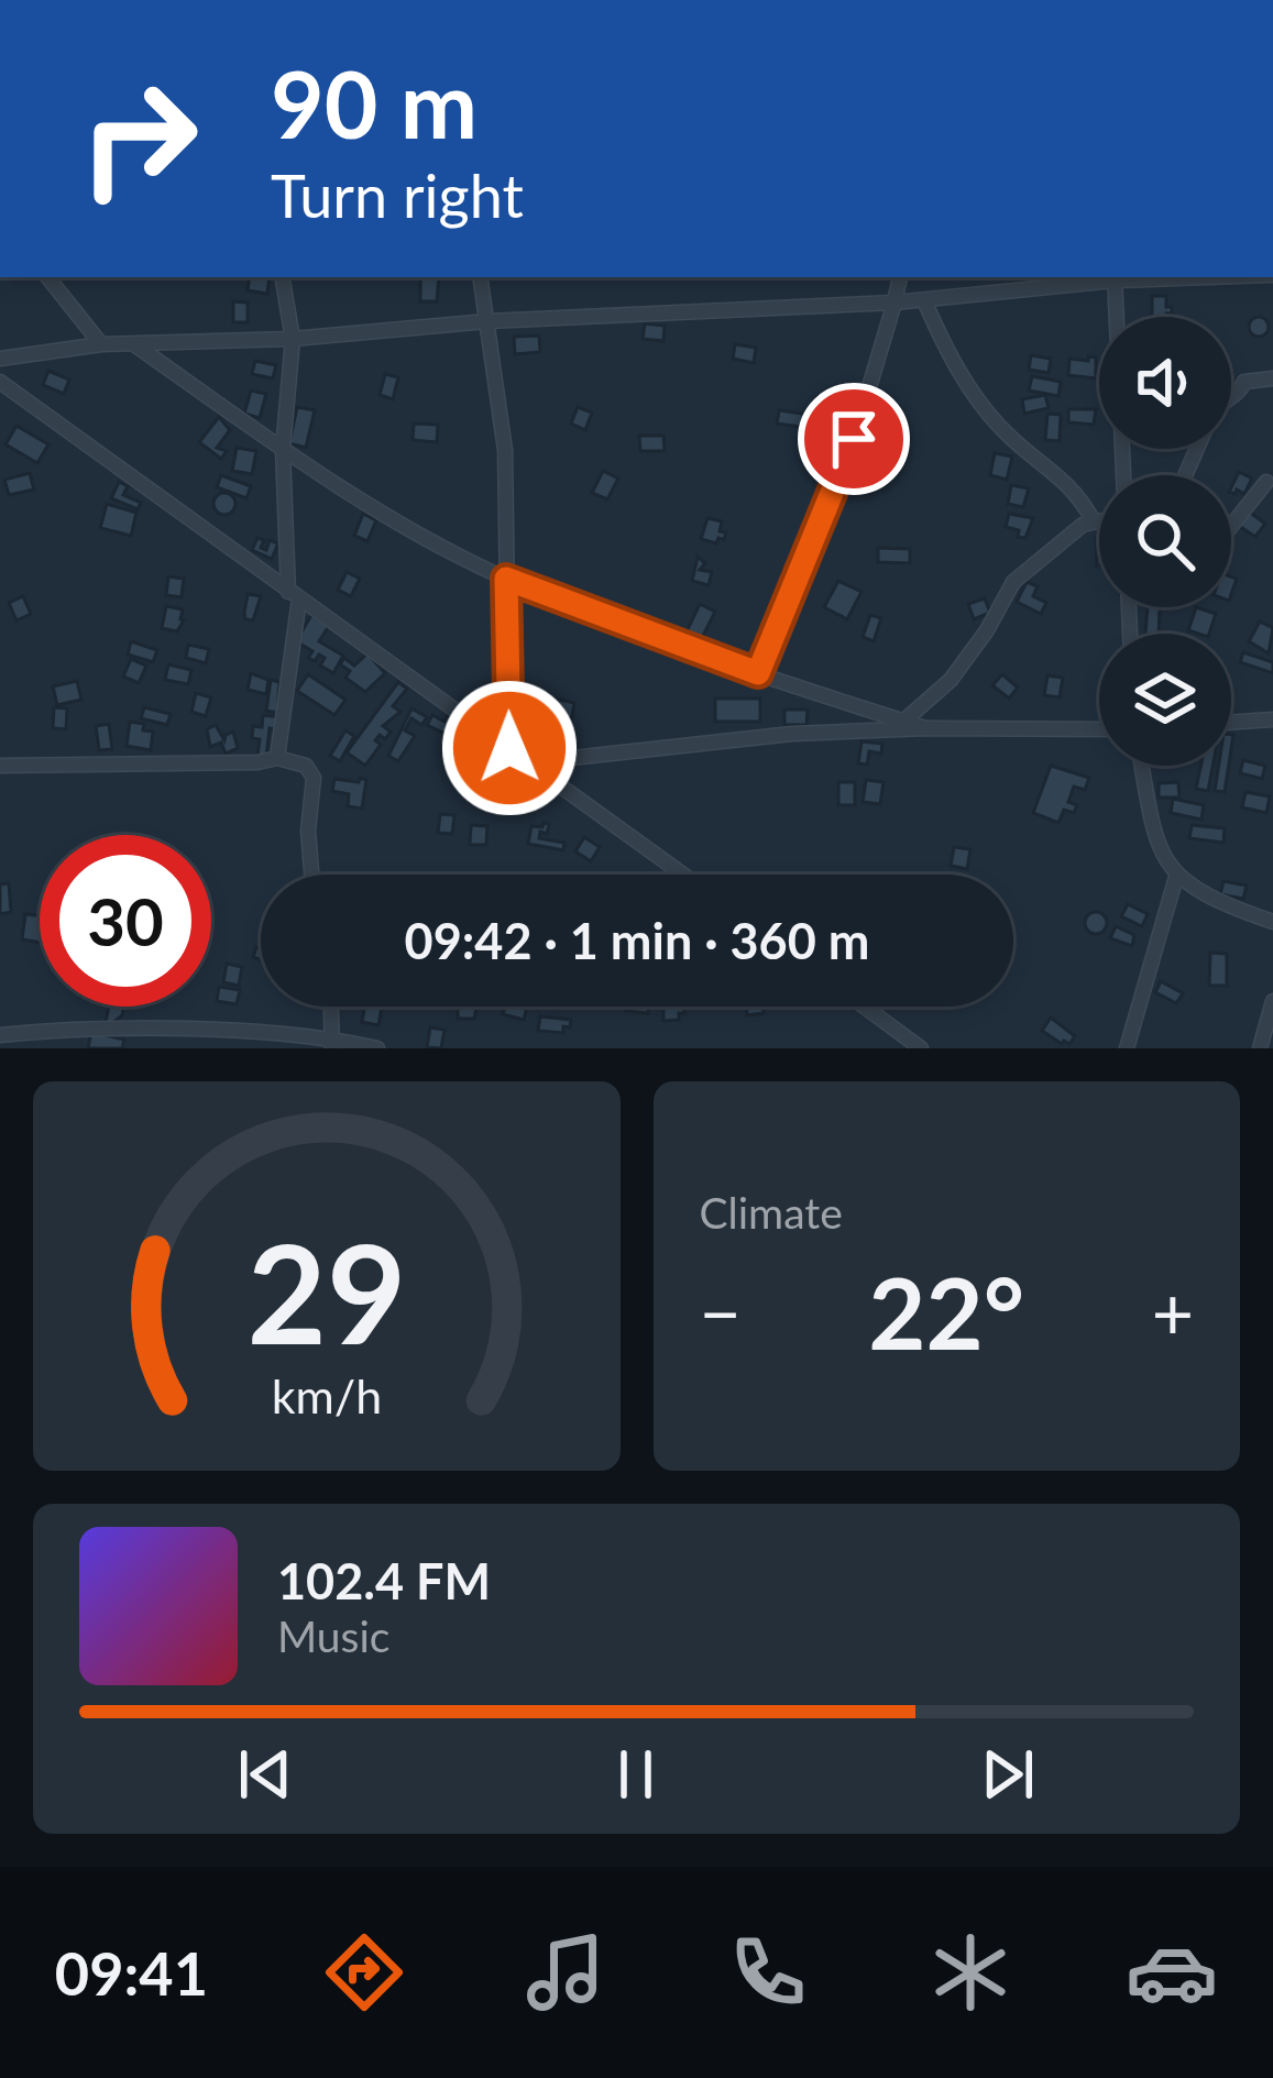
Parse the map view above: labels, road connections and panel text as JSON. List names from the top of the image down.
{
  "page": {
    "turn": ["90 m", "Turn right"],
    "limit": "30",
    "trip": "09:42 · 1 min · 360 m",
    "tile": "Climate",
    "heat": ["−", "22°", "+"],
    "song": ["102.4 FM", "Music"],
    "tabs": "09:41",
    "gauge": ["29", "km/h"]
  }
}
